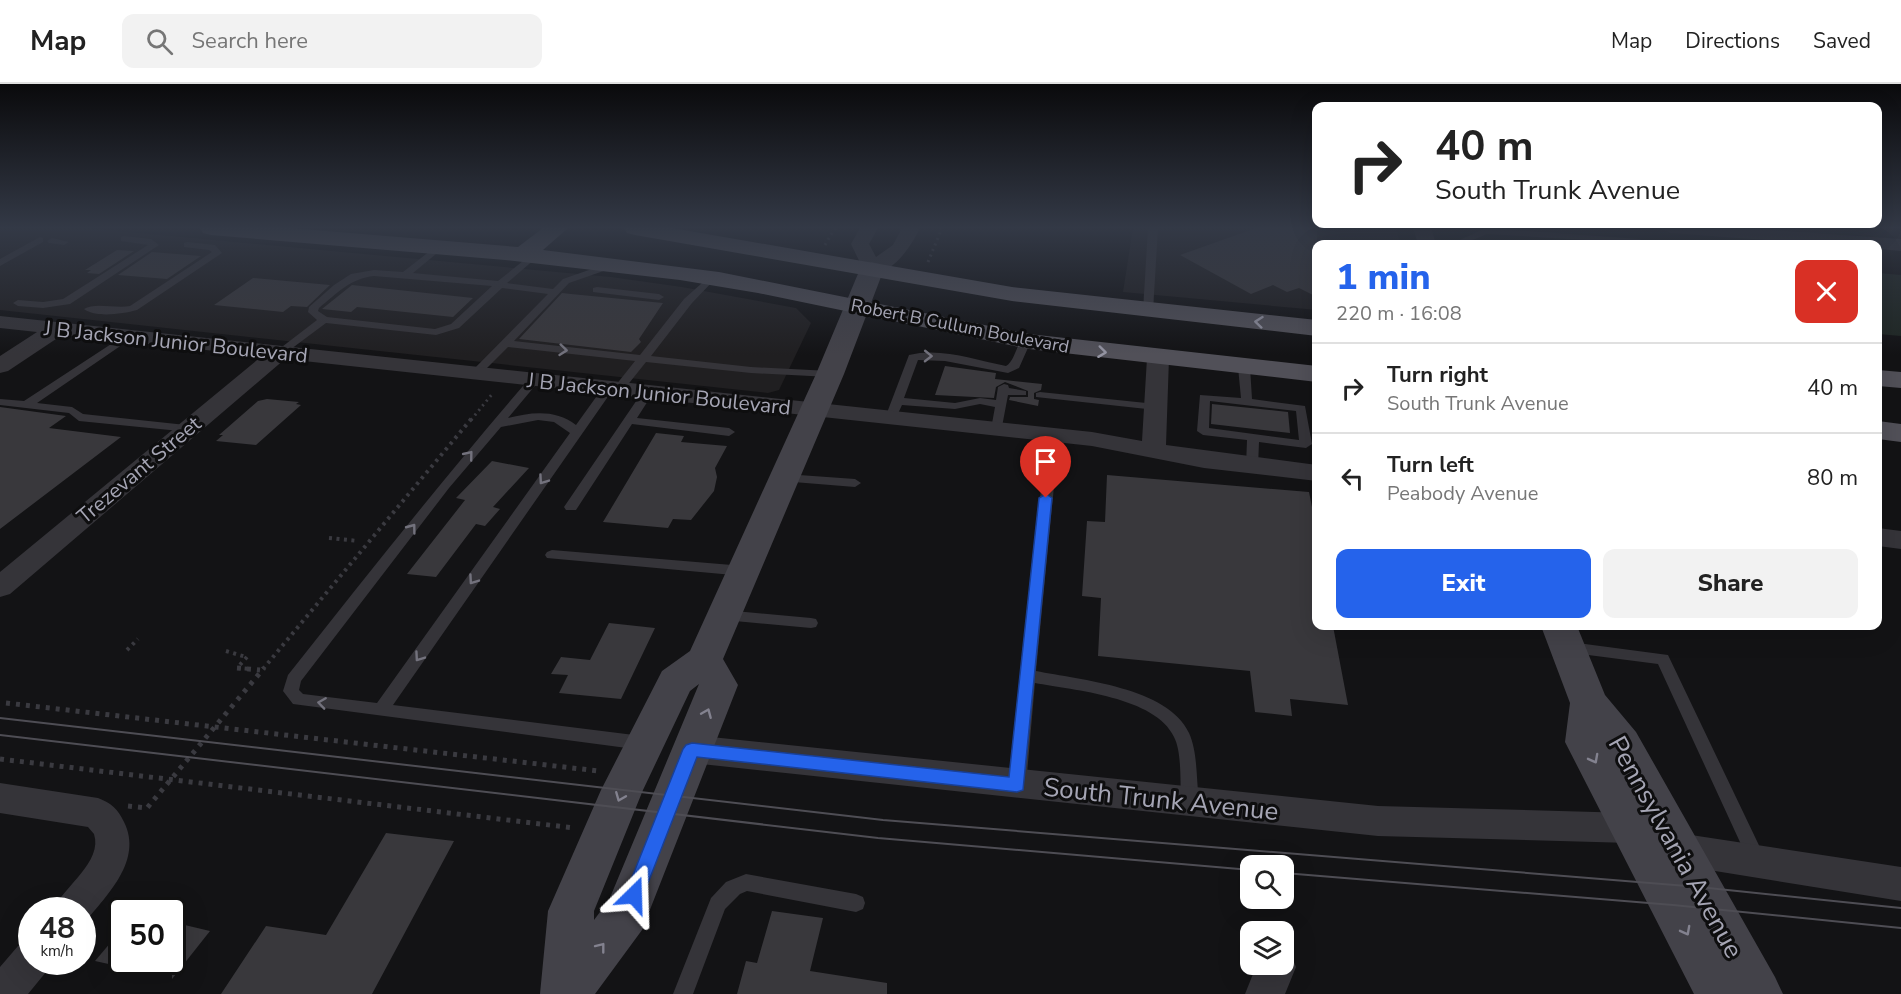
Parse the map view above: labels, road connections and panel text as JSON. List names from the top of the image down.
{
  "streets": {
    "main road": ["Robert B Cullum Boulevard", "Pennsylvania Avenue"],
    "street": ["J B Jackson Junior Boulevard", "Trezevant Street", "South Trunk Avenue"]
  },
  "crossings": [
    ["J B Jackson Junior Boulevard", "Trezevant Street"],
    ["South Trunk Avenue", "Pennsylvania Avenue"]
  ],
  "page": {
    "header": "Map",
    "search": "Search here",
    "nav": ["Map", "Directions", "Saved"],
    "turn": ["40 m", "South Trunk Avenue"],
    "heading": ["1 min", "220 m · 16:08"],
    "list": [
      {
        "name": "Turn right",
        "note": "South Trunk Avenue",
        "value": "40 m"
      },
      {
        "name": "Turn left",
        "note": "Peabody Avenue",
        "value": "80 m"
      }
    ],
    "buttons": ["Exit", "Share"],
    "speed": "48 km/h",
    "limit": "50"
  }
}
